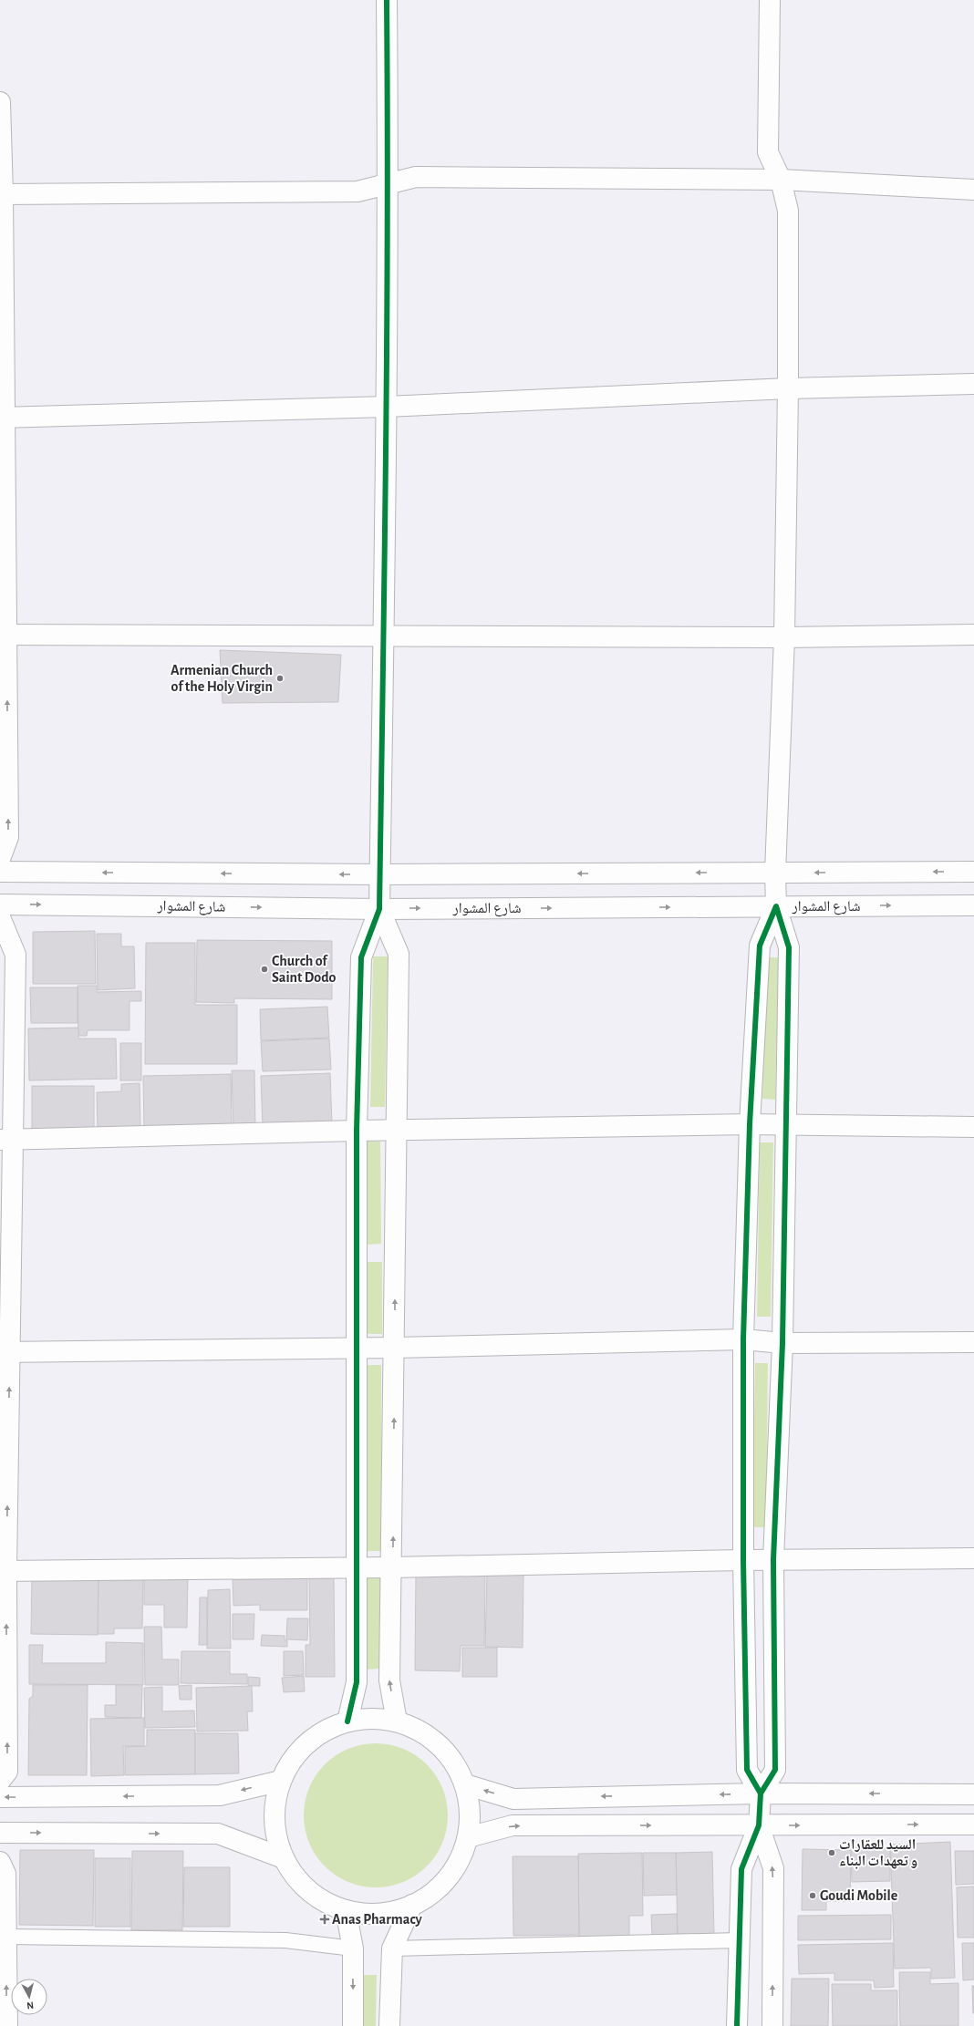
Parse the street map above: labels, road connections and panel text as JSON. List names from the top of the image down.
{
  "streets": {
    "street": ["شارع المشوار"]
  },
  "places": {
    "other": [
      "Armenian Church of the Holy Virgin",
      "Church of Saint Dodo",
      "السيد للعقارات و تعهدات البناء",
      "Goudi Mobile"
    ],
    "health": ["Anas Pharmacy"]
  },
  "north": "bottom"
}
